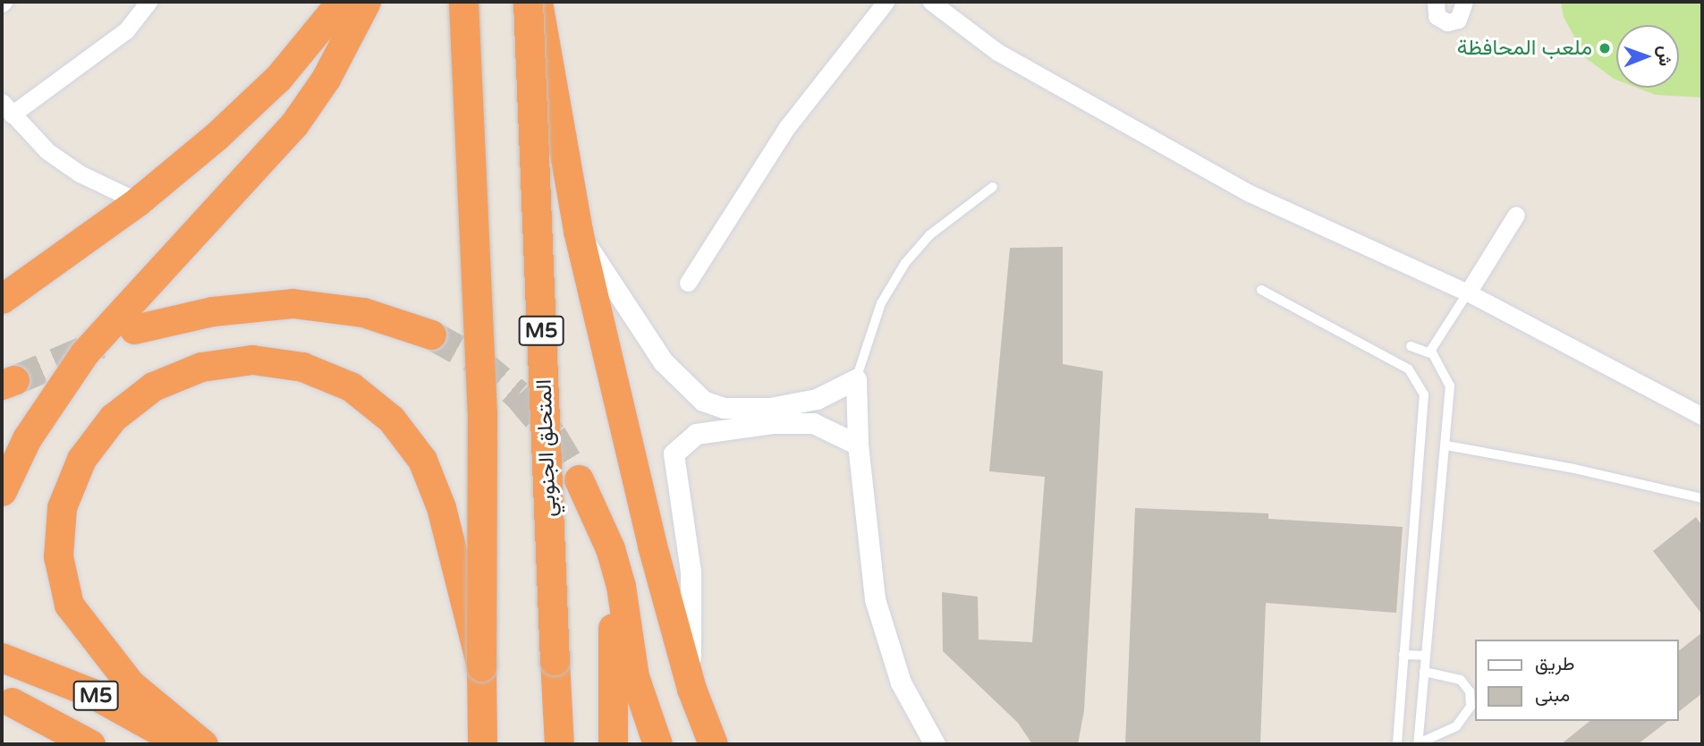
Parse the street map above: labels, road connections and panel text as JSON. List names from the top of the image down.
{
  "streets": {
    "highway": ["M5", "المتحلق الجنوبي"]
  },
  "places": ["ملعب المحافظة"],
  "legend": ["طريق", "مبنى"],
  "north": "right"
}
